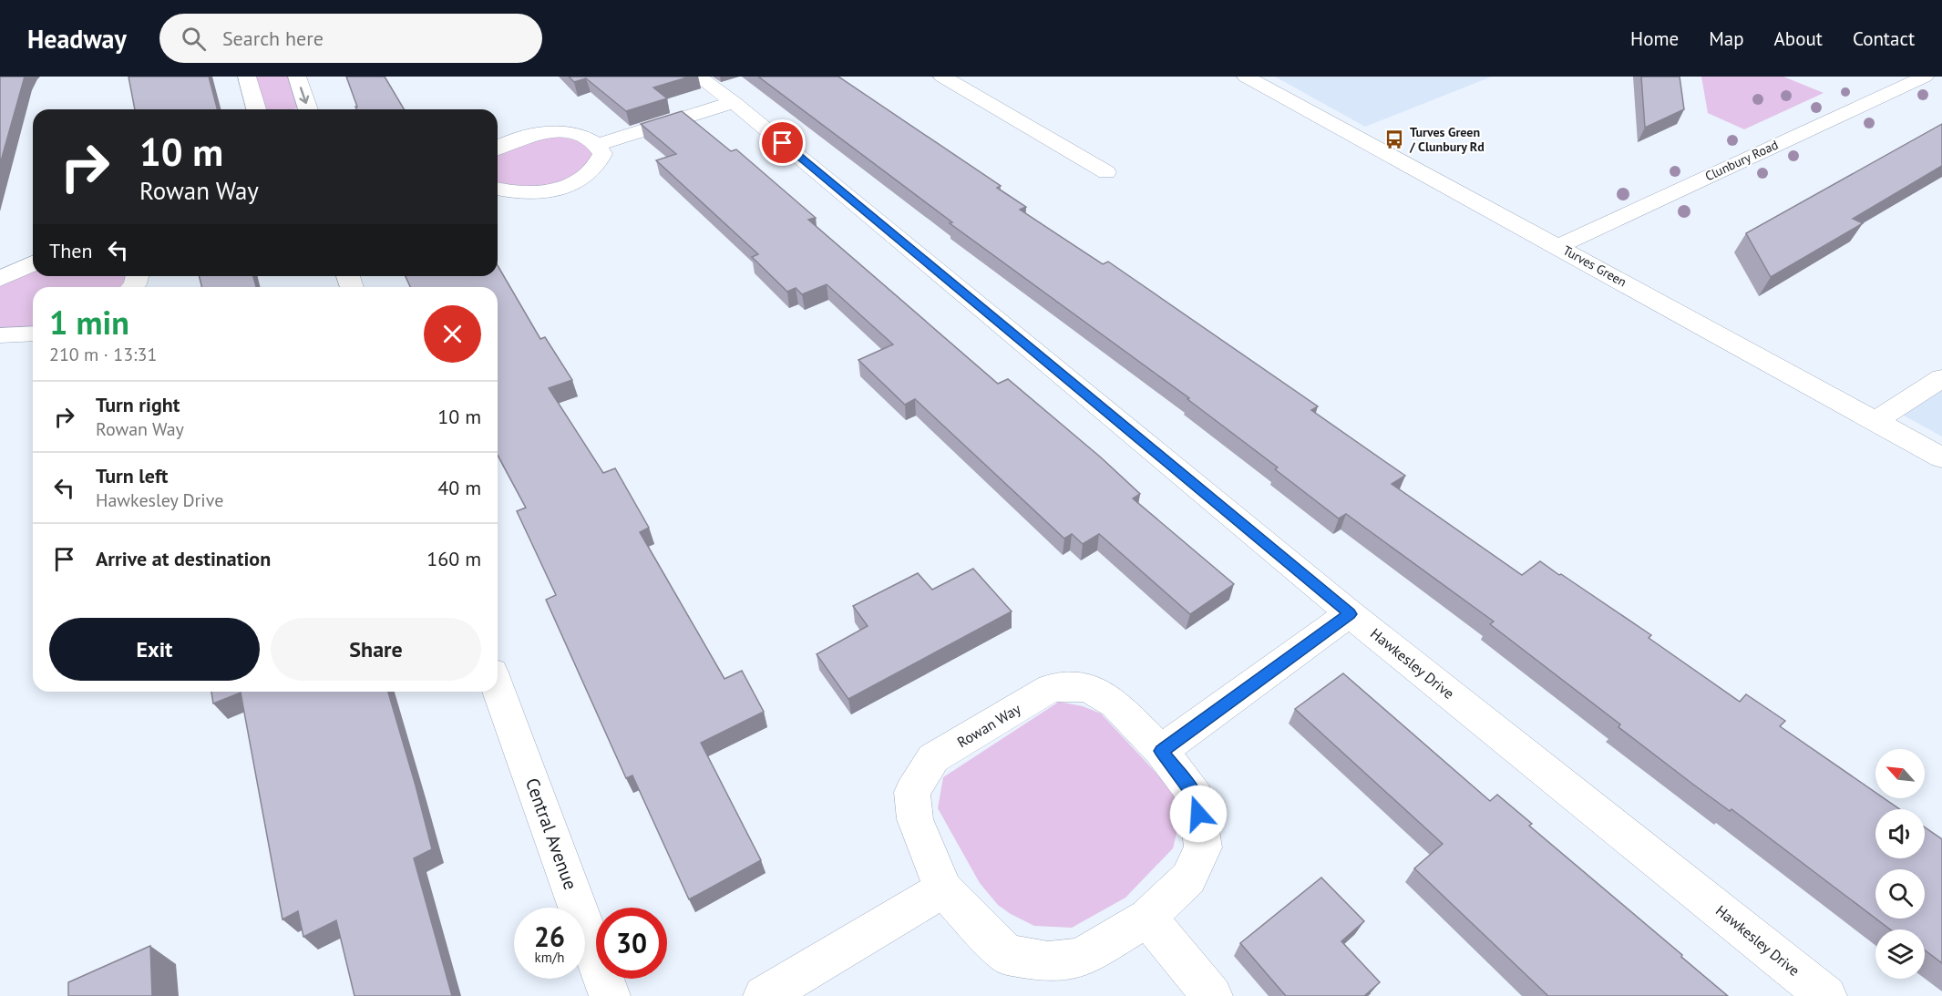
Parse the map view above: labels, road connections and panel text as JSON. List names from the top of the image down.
{
  "streets": {
    "street": [
      "Clunbury Road",
      "Turves Green",
      "Hawkesley Drive",
      "Rowan Way",
      "Central Avenue"
    ]
  },
  "crossings": [
    ["Clunbury Road", "Turves Green"]
  ],
  "places": {
    "bus stop": ["Turves Green / Clunbury Rd"]
  },
  "north": "top left",
  "page": {
    "header": "Headway",
    "search": "Search here",
    "nav": [
      "Home",
      "Map",
      "About",
      "Contact"
    ],
    "turn": ["10 m", "Rowan Way"],
    "then": "Then",
    "heading": ["1 min", "210 m · 13:31"],
    "list": [
      {
        "name": "Turn right",
        "note": "Rowan Way",
        "value": "10 m"
      },
      {
        "name": "Turn left",
        "note": "Hawkesley Drive",
        "value": "40 m"
      },
      {
        "name": "Arrive at destination",
        "value": "160 m"
      }
    ],
    "buttons": ["Exit", "Share"],
    "speed": "26 km/h",
    "limit": "30"
  }
}
